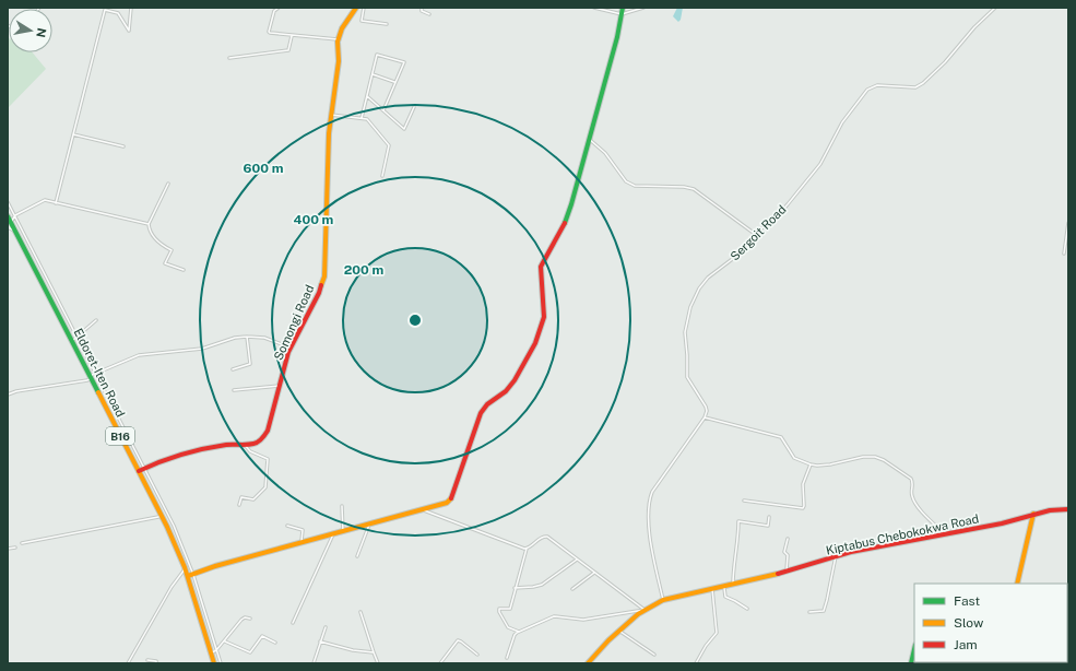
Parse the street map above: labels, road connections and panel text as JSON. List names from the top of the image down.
{
  "streets": {
    "street": [
      "Sergoit Road",
      "Somongi Road",
      "Eldoret-Iten Road",
      "B16",
      "Kiptabus Chebokokwa Road"
    ]
  },
  "crossings": [
    ["Somongi Road", "Eldoret-Iten Road"]
  ],
  "legend": ["Fast", "Slow", "Jam"],
  "north": "right",
  "rings": ["600 m", "400 m", "200 m"]
}
